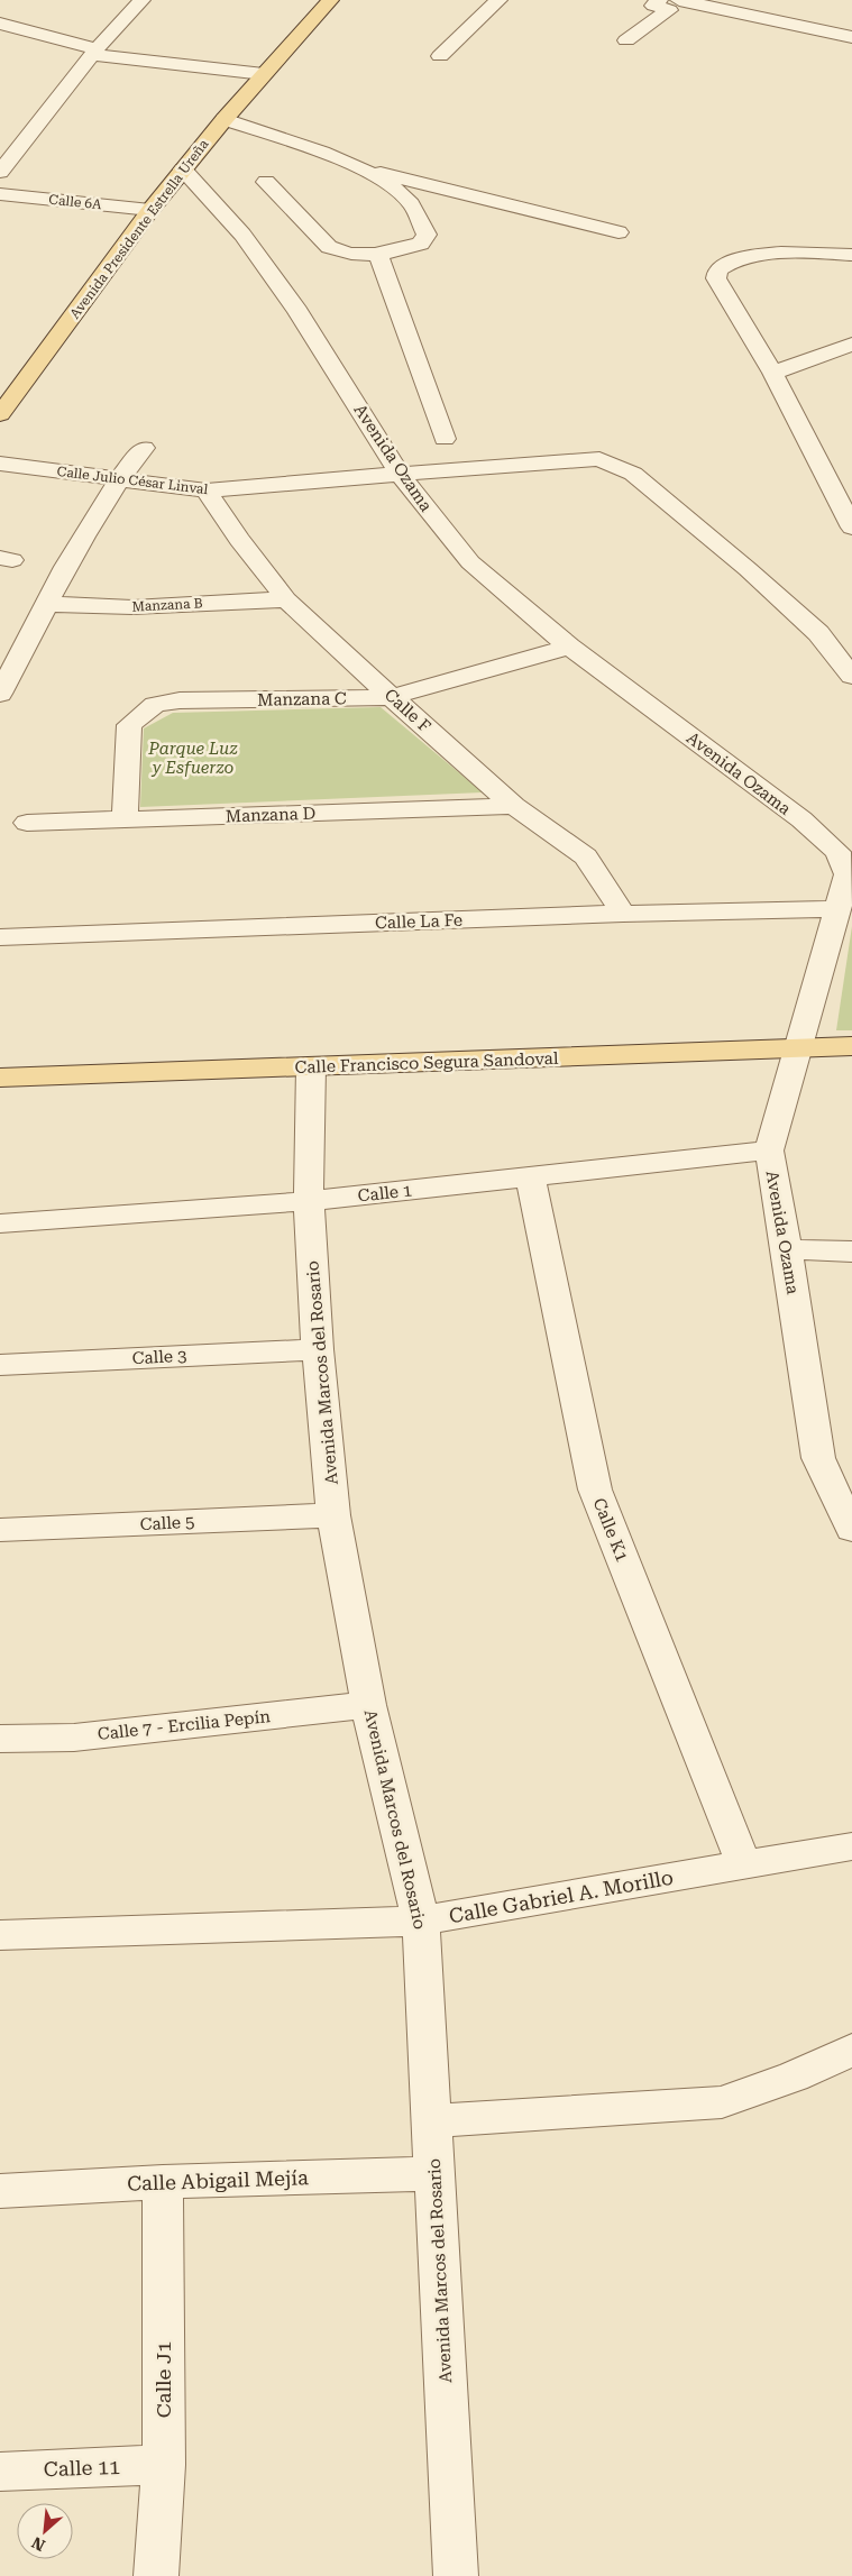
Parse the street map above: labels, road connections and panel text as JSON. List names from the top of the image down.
{
  "streets": {
    "main road": ["Avenida Presidente Estrella Ureña", "Calle Francisco Segura Sandoval"],
    "street": [
      "Calle 6A",
      "Avenida Ozama",
      "Calle Julio César Linval",
      "Manzana B",
      "Manzana C",
      "Calle F",
      "Manzana D",
      "Calle La Fe",
      "Calle 1",
      "Calle 3",
      "Avenida Marcos del Rosario",
      "Calle 5",
      "Calle K1",
      "Calle 7 - Ercilia Pepín",
      "Calle Gabriel A. Morillo",
      "Calle Abigail Mejía",
      "Calle J1",
      "Calle 11"
    ]
  },
  "crossings": [
    ["Calle 6A", "Avenida Presidente Estrella Ureña"],
    ["Avenida Presidente Estrella Ureña", "Avenida Ozama"],
    ["Avenida Ozama", "Calle Julio César Linval"],
    ["Avenida Ozama", "Manzana C"],
    ["Avenida Ozama", "Calle La Fe"],
    ["Avenida Ozama", "Calle Francisco Segura Sandoval"],
    ["Avenida Ozama", "Calle 1"],
    ["Calle Julio César Linval", "Calle F"],
    ["Manzana B", "Calle F"],
    ["Manzana C", "Calle F"],
    ["Manzana C", "Manzana D"],
    ["Calle F", "Manzana D"],
    ["Calle F", "Calle La Fe"],
    ["Calle Francisco Segura Sandoval", "Avenida Marcos del Rosario"],
    ["Calle 1", "Avenida Marcos del Rosario"],
    ["Calle 1", "Calle K1"],
    ["Calle 3", "Avenida Marcos del Rosario"],
    ["Avenida Marcos del Rosario", "Calle 5"],
    ["Avenida Marcos del Rosario", "Calle 7 - Ercilia Pepín"],
    ["Avenida Marcos del Rosario", "Calle Gabriel A. Morillo"],
    ["Avenida Marcos del Rosario", "Calle Abigail Mejía"],
    ["Calle K1", "Calle Gabriel A. Morillo"],
    ["Calle Abigail Mejía", "Calle J1"],
    ["Calle J1", "Calle 11"]
  ],
  "parks": ["Parque Luz y Esfuerzo"],
  "north": "bottom left"
}
